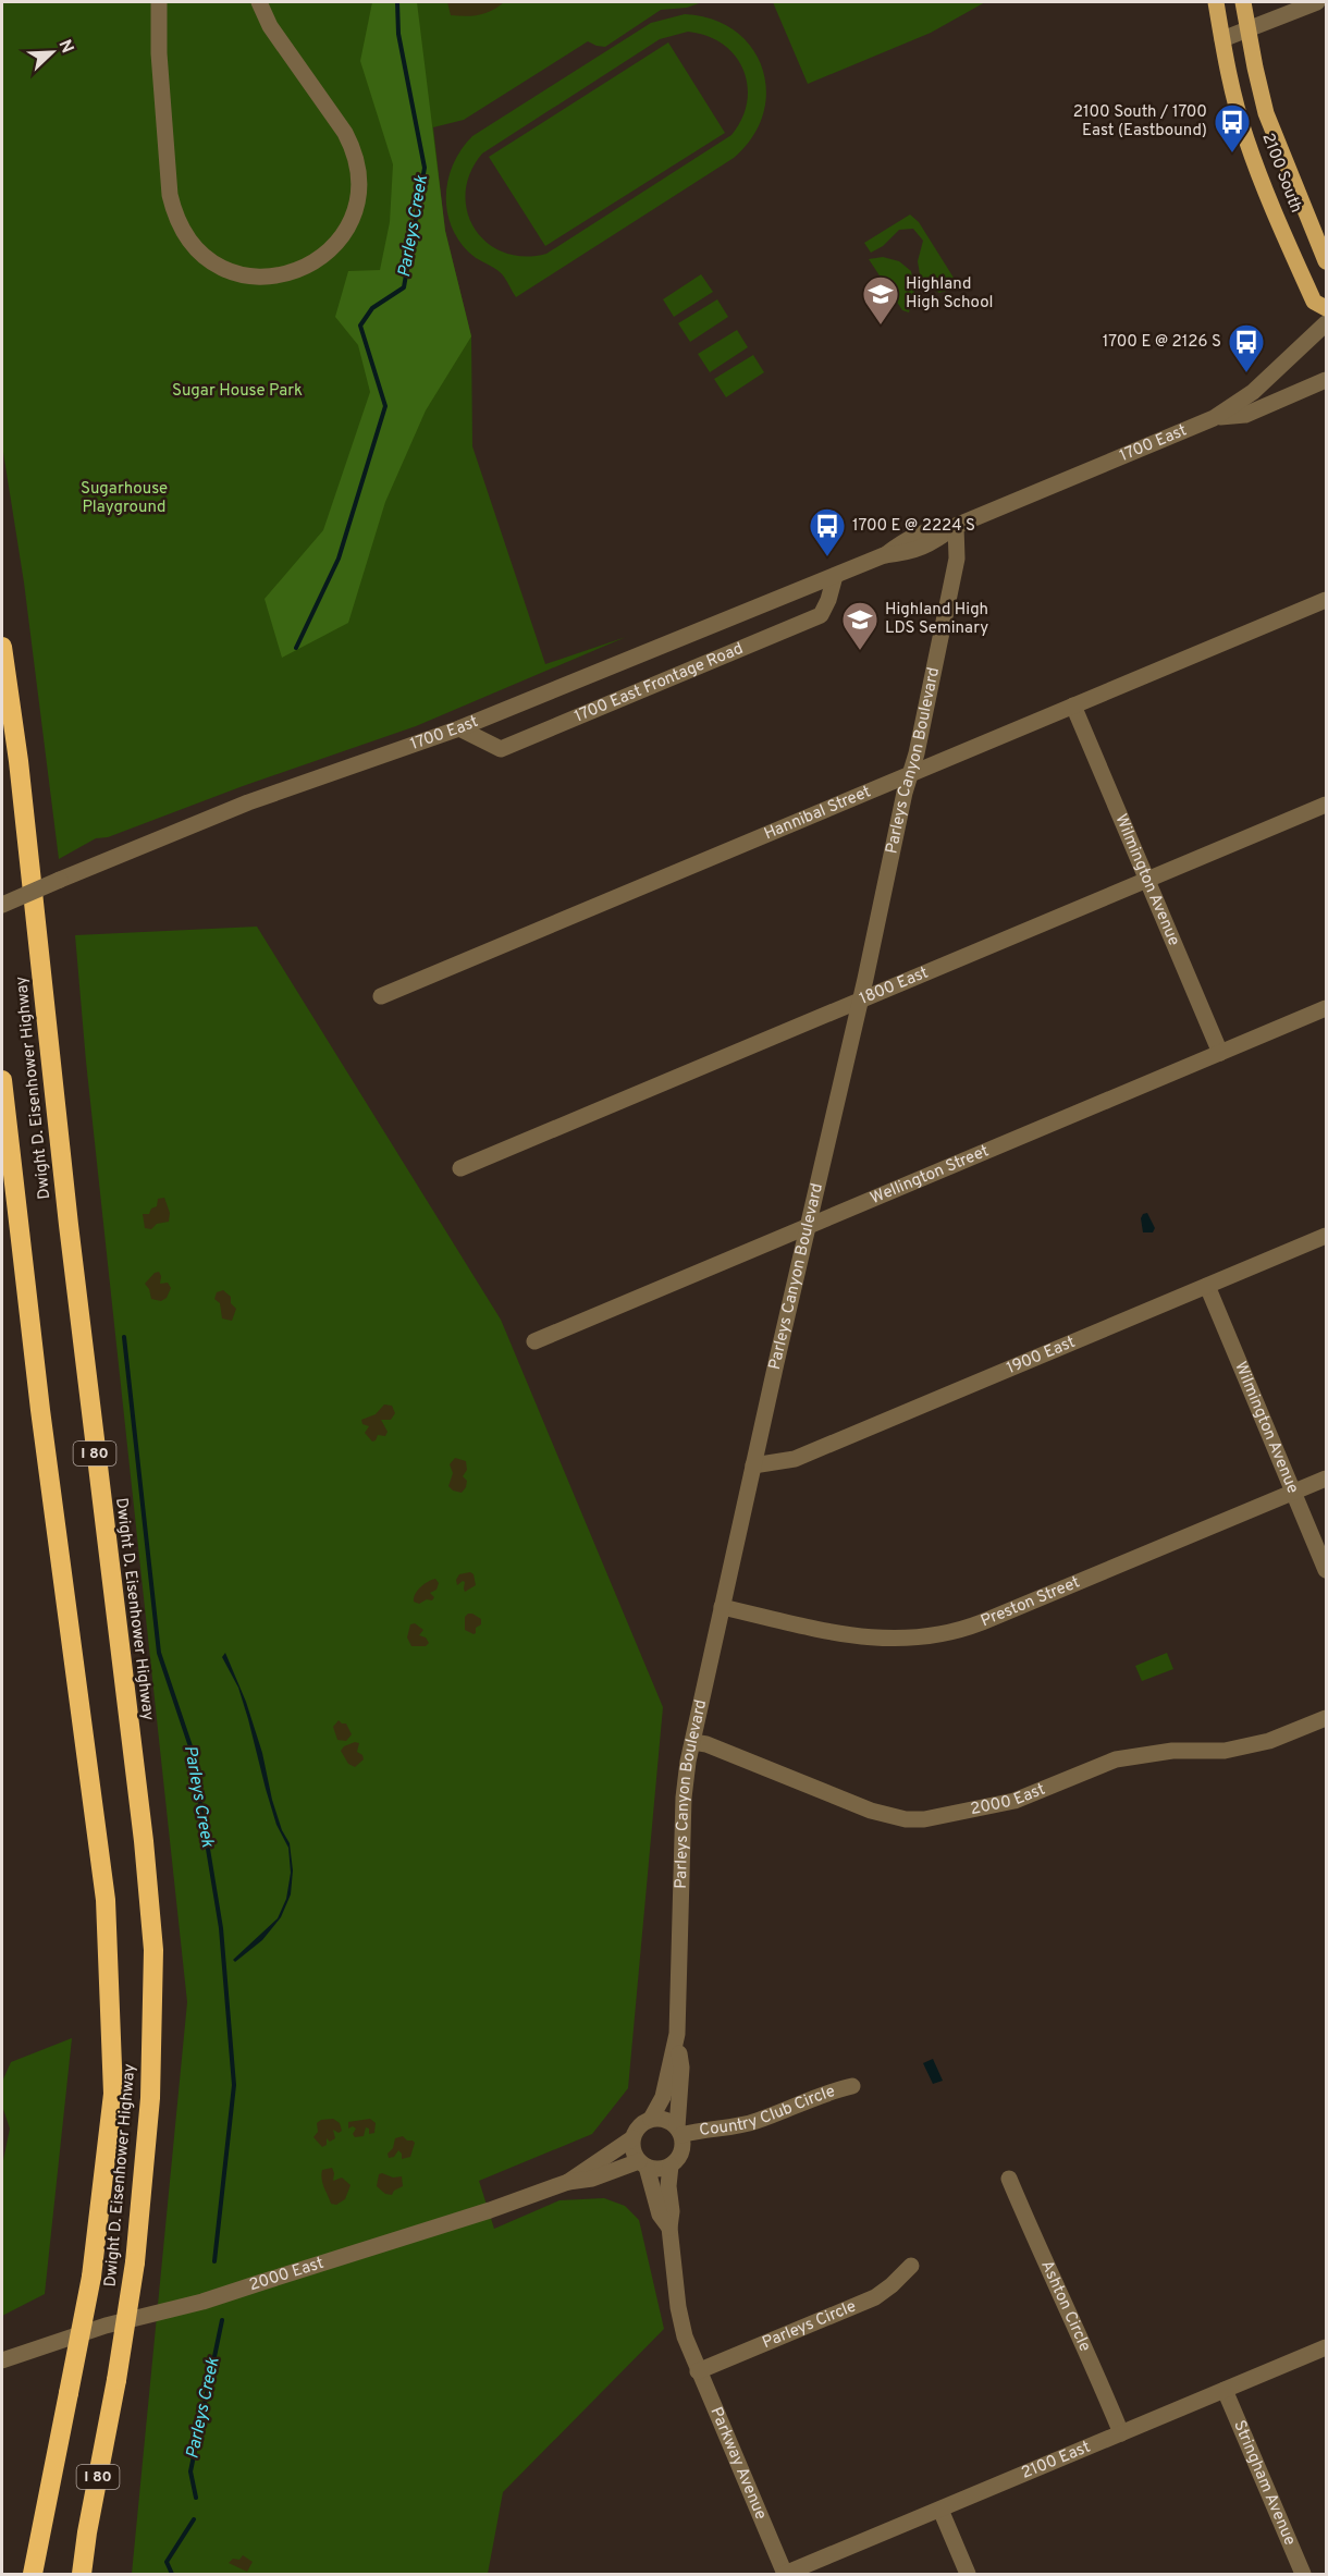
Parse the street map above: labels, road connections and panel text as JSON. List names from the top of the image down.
{
  "streets": {
    "highway": ["Dwight D. Eisenhower Highway", "I 80"],
    "main road": ["2100 South"],
    "street": [
      "1700 East",
      "1700 East Frontage Road",
      "Parleys Canyon Boulevard",
      "Hannibal Street",
      "Wilmington Avenue",
      "1800 East",
      "Wellington Street",
      "1900 East",
      "Preston Street",
      "2000 East",
      "Country Club Circle",
      "Ashton Circle",
      "Parleys Circle",
      "2100 East",
      "Parkway Avenue",
      "Stringham Avenue"
    ]
  },
  "crossings": [
    ["1700 East", "1700 East Frontage Road"],
    ["1700 East", "Parleys Canyon Boulevard"],
    ["Parleys Canyon Boulevard", "Hannibal Street"],
    ["Parleys Canyon Boulevard", "1800 East"],
    ["Parleys Canyon Boulevard", "Wellington Street"],
    ["Parleys Canyon Boulevard", "1900 East"],
    ["Parleys Canyon Boulevard", "Preston Street"],
    ["Parleys Canyon Boulevard", "2000 East"],
    ["Parleys Canyon Boulevard", "Country Club Circle"],
    ["Hannibal Street", "Wilmington Avenue"],
    ["Wilmington Avenue", "1800 East"],
    ["Wilmington Avenue", "Wellington Street"],
    ["Wilmington Avenue", "1900 East"],
    ["Wilmington Avenue", "Preston Street"],
    ["2000 East", "Country Club Circle"],
    ["Ashton Circle", "2100 East"],
    ["Parleys Circle", "Parkway Avenue"],
    ["2100 East", "Parkway Avenue"],
    ["2100 East", "Stringham Avenue"]
  ],
  "water": ["Parleys Creek"],
  "parks": ["Sugar House Park", "Sugarhouse Playground"],
  "places": {
    "bus stop": ["2100 South / 1700 East (Eastbound)", "1700 E @ 2126 S", "1700 E @ 2224 S"],
    "school or university": ["Highland High School", "Highland High LDS Seminary"]
  },
  "north": "top right"
}
